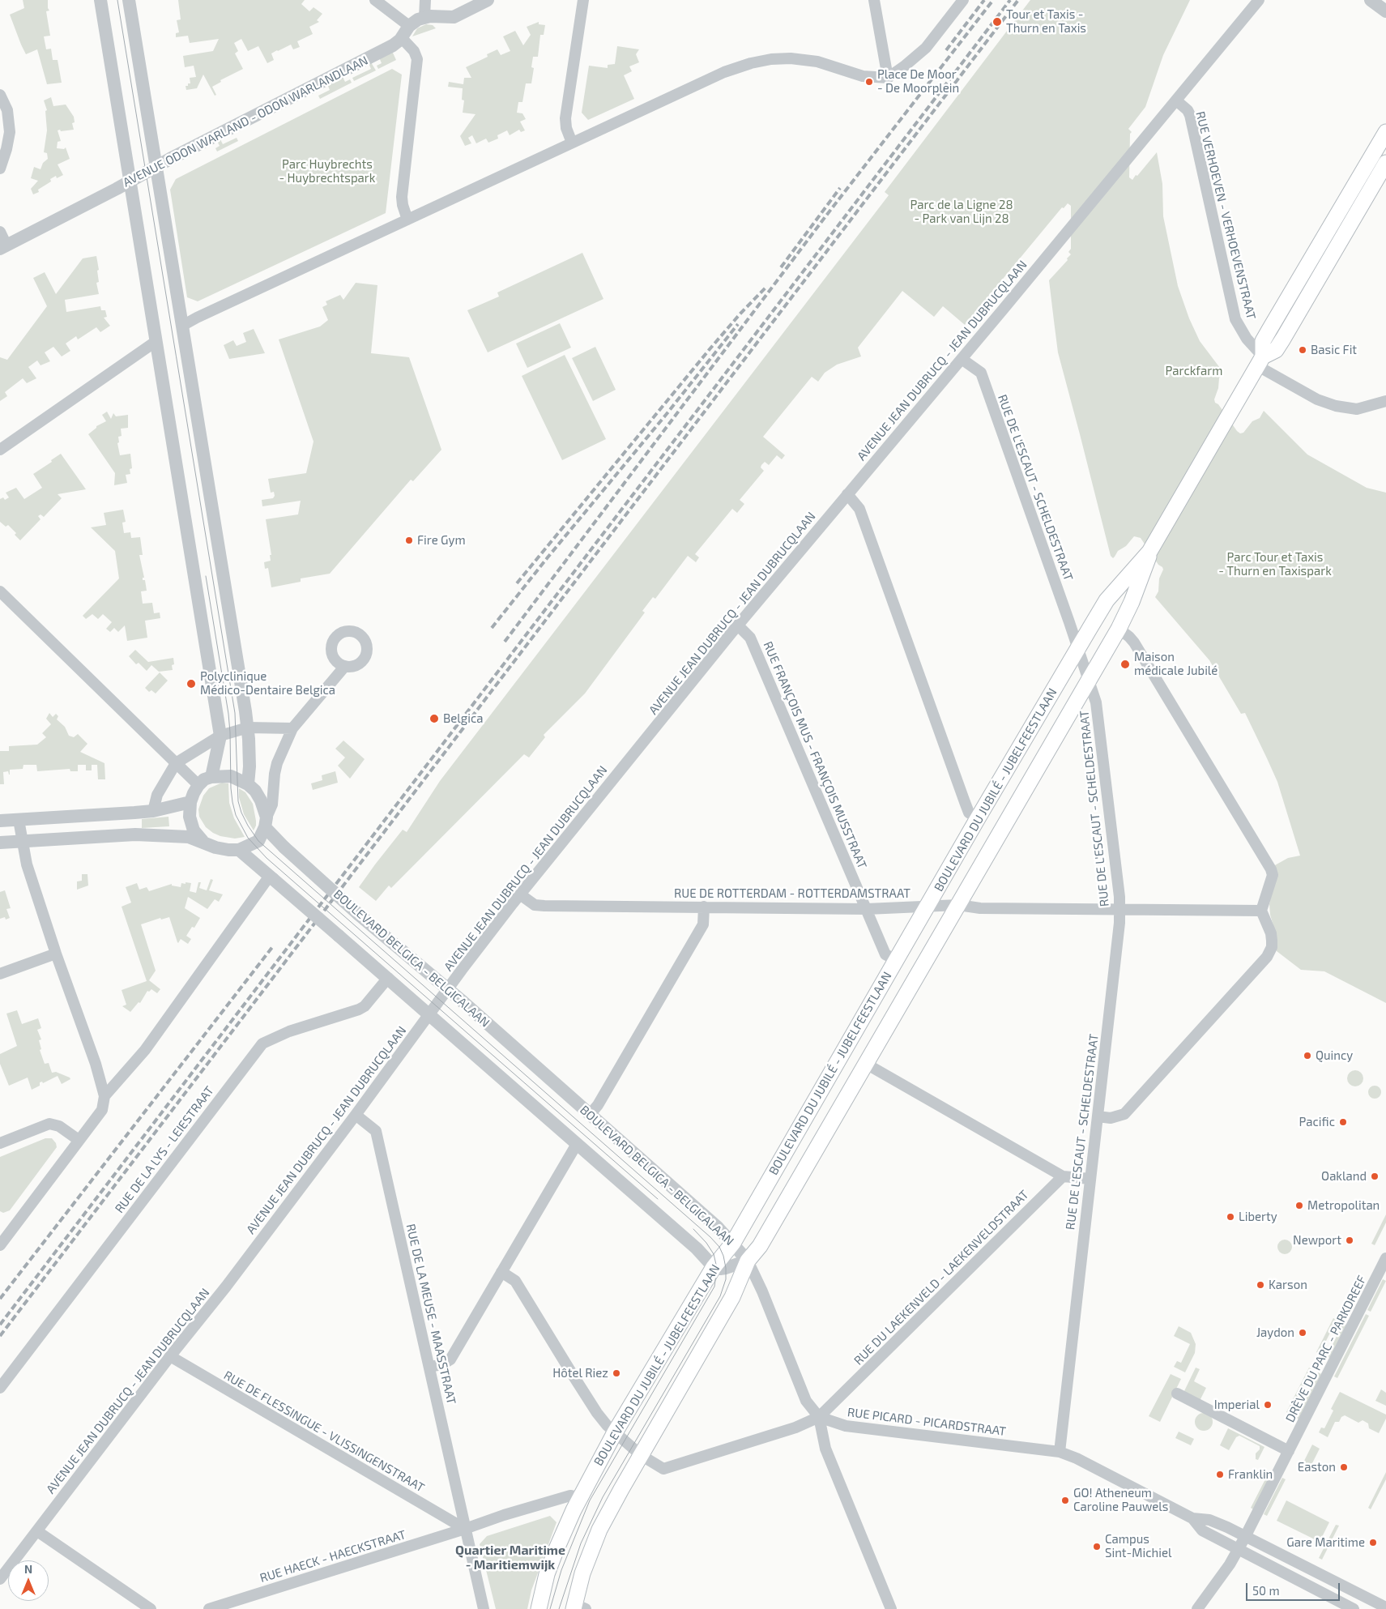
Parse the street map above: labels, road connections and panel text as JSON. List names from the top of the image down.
{
  "streets": {
    "main road": ["BOULEVARD DU JUBILÉ - JUBELFEESTLAAN"],
    "street": [
      "AVENUE ODON WARLAND - ODON WARLANDLAAN",
      "RUE VERHOEVEN - VERHOEVENSTRAAT",
      "AVENUE JEAN DUBRUCQ - JEAN DUBRUCQLAAN",
      "RUE DE L'ESCAUT - SCHELDESTRAAT",
      "RUE FRANÇOIS MUS - FRANÇOIS MUSSTRAAT",
      "RUE DE ROTTERDAM - ROTTERDAMSTRAAT",
      "BOULEVARD BELGICA - BELGICALAAN",
      "RUE DE LA LYS - LEIESTRAAT",
      "RUE DU LAEKENVELD - LAEKENVELDSTRAAT",
      "RUE DE LA MEUSE - MAASSTRAAT",
      "DRÈVE DU PARC - PARKDREEF",
      "RUE PICARD - PICARDSTRAAT",
      "RUE DE FLESSINGUE - VLISSINGENSTRAAT",
      "RUE HAECK - HAECKSTRAAT"
    ]
  },
  "crossings": [
    ["RUE VERHOEVEN - VERHOEVENSTRAAT", "AVENUE JEAN DUBRUCQ - JEAN DUBRUCQLAAN"],
    ["RUE VERHOEVEN - VERHOEVENSTRAAT", "BOULEVARD DU JUBILÉ - JUBELFEESTLAAN"],
    ["AVENUE JEAN DUBRUCQ - JEAN DUBRUCQLAAN", "RUE DE L'ESCAUT - SCHELDESTRAAT"],
    ["AVENUE JEAN DUBRUCQ - JEAN DUBRUCQLAAN", "RUE FRANÇOIS MUS - FRANÇOIS MUSSTRAAT"],
    ["AVENUE JEAN DUBRUCQ - JEAN DUBRUCQLAAN", "RUE DE ROTTERDAM - ROTTERDAMSTRAAT"],
    ["AVENUE JEAN DUBRUCQ - JEAN DUBRUCQLAAN", "BOULEVARD BELGICA - BELGICALAAN"],
    ["AVENUE JEAN DUBRUCQ - JEAN DUBRUCQLAAN", "RUE DE LA MEUSE - MAASSTRAAT"],
    ["AVENUE JEAN DUBRUCQ - JEAN DUBRUCQLAAN", "RUE DE FLESSINGUE - VLISSINGENSTRAAT"],
    ["RUE DE L'ESCAUT - SCHELDESTRAAT", "BOULEVARD DU JUBILÉ - JUBELFEESTLAAN"],
    ["RUE DE L'ESCAUT - SCHELDESTRAAT", "RUE DE ROTTERDAM - ROTTERDAMSTRAAT"],
    ["RUE DE L'ESCAUT - SCHELDESTRAAT", "RUE PICARD - PICARDSTRAAT"],
    ["RUE FRANÇOIS MUS - FRANÇOIS MUSSTRAAT", "BOULEVARD DU JUBILÉ - JUBELFEESTLAAN"],
    ["RUE FRANÇOIS MUS - FRANÇOIS MUSSTRAAT", "RUE DE ROTTERDAM - ROTTERDAMSTRAAT"],
    ["BOULEVARD DU JUBILÉ - JUBELFEESTLAAN", "RUE DE ROTTERDAM - ROTTERDAMSTRAAT"],
    ["BOULEVARD DU JUBILÉ - JUBELFEESTLAAN", "BOULEVARD BELGICA - BELGICALAAN"],
    ["BOULEVARD DU JUBILÉ - JUBELFEESTLAAN", "RUE HAECK - HAECKSTRAAT"],
    ["RUE DU LAEKENVELD - LAEKENVELDSTRAAT", "RUE PICARD - PICARDSTRAAT"],
    ["RUE DE LA MEUSE - MAASSTRAAT", "RUE DE FLESSINGUE - VLISSINGENSTRAAT"],
    ["RUE DE LA MEUSE - MAASSTRAAT", "RUE HAECK - HAECKSTRAAT"],
    ["DRÈVE DU PARC - PARKDREEF", "RUE PICARD - PICARDSTRAAT"],
    ["RUE DE FLESSINGUE - VLISSINGENSTRAAT", "RUE HAECK - HAECKSTRAAT"]
  ],
  "districts": ["Quartier Maritime - Maritiemwijk"],
  "parks": [
    "Parc Huybrechts - Huybrechtspark",
    "Parc de la Ligne 28 - Park van Lijn 28",
    "Parckfarm",
    "Parc Tour et Taxis - Thurn en Taxispark"
  ],
  "places": [
    "Tour et Taxis - Thurn en Taxis",
    "Place De Moor - De Moorplein",
    "Basic Fit",
    "Fire Gym",
    "Maison médicale Jubilé",
    "Polyclinique Médico-Dentaire Belgica",
    "Belgica",
    "Quincy",
    "Pacific",
    "Oakland",
    "Metropolitan",
    "Liberty",
    "Newport",
    "Karson",
    "Jaydon",
    "Hôtel Riez",
    "Imperial",
    "Easton",
    "Franklin",
    "GO! Atheneum Caroline Pauwels",
    "Gare Maritime",
    "Campus Sint-Michiel"
  ],
  "scale_bar": "50 m",
  "north": "top"
}
